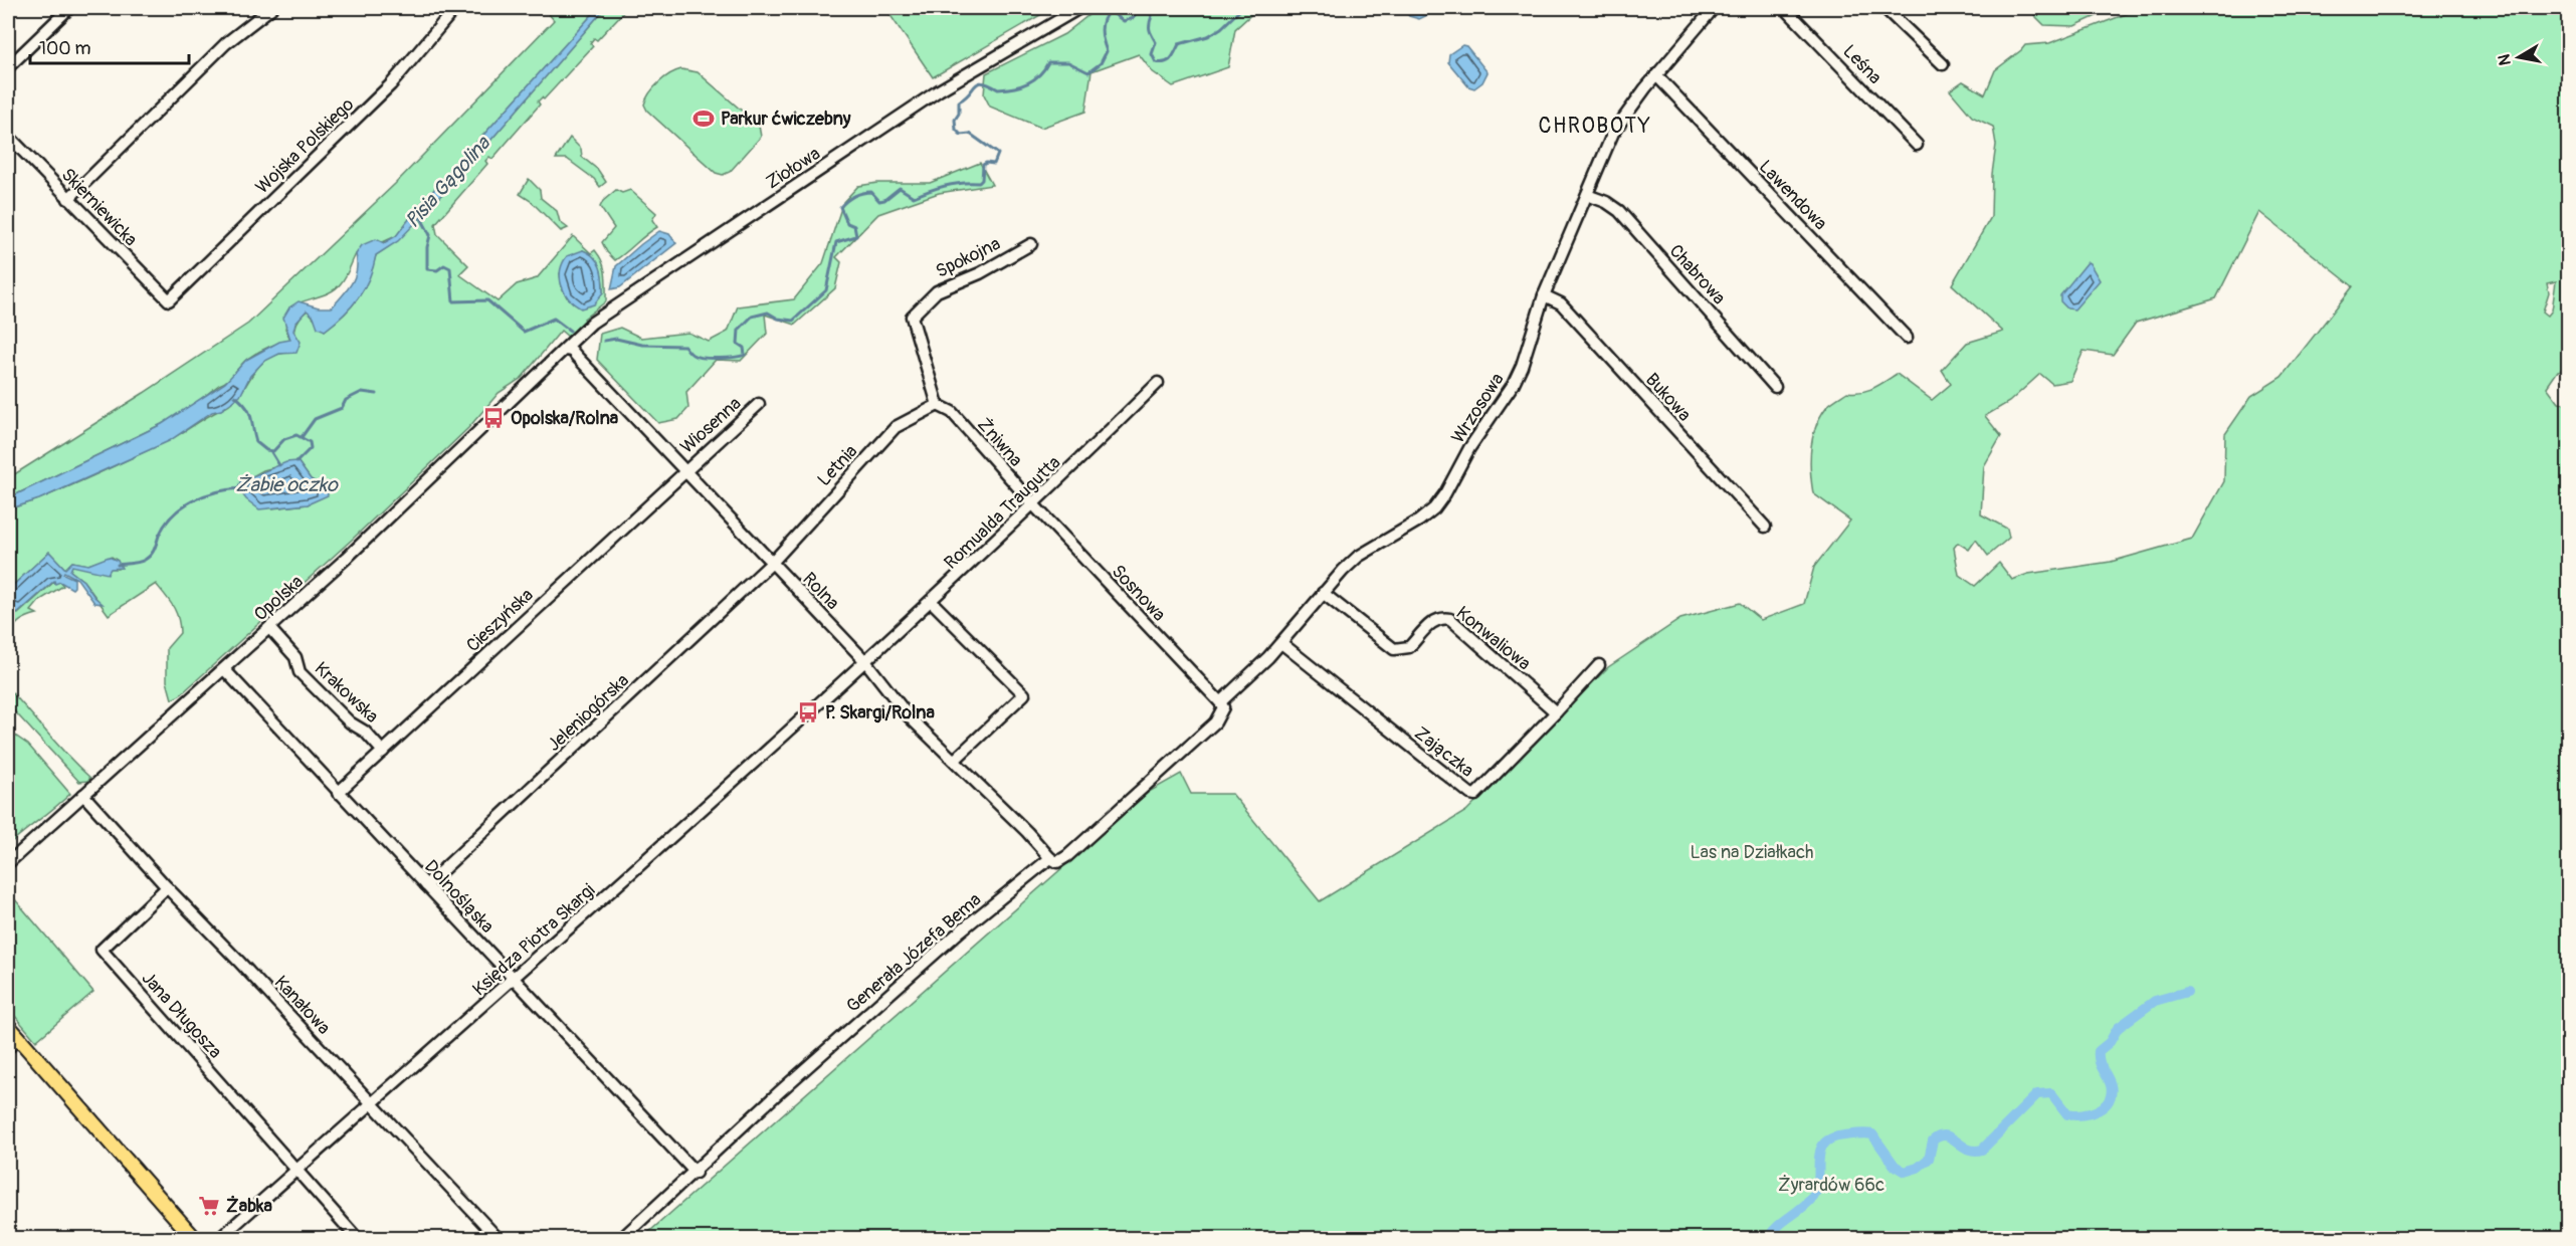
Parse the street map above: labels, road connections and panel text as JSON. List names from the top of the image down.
{
  "streets": {
    "street": [
      "Leśna",
      "Wojska Polskiego",
      "Ziołowa",
      "Lawendowa",
      "Skierniewicka",
      "Spokojna",
      "Chabrowa",
      "Bukowa",
      "Wrzosowa",
      "Wiosenna",
      "Żniwna",
      "Letnia",
      "Romualda Traugutta",
      "Rolna",
      "Sosnowa",
      "Opolska",
      "Cieszyńska",
      "Konwaliowa",
      "Krakowska",
      "Jeleniogórska",
      "Zajączka",
      "Dolnośląska",
      "Księdza Piotra Skargi",
      "Generała Józefa Bema",
      "Kanałowa",
      "Jana Długosza"
    ]
  },
  "crossings": [
    ["Wojska Polskiego", "Skierniewicka"],
    ["Ziołowa", "Rolna"],
    ["Ziołowa", "Opolska"],
    ["Lawendowa", "Wrzosowa"],
    ["Spokojna", "Żniwna"],
    ["Spokojna", "Letnia"],
    ["Chabrowa", "Wrzosowa"],
    ["Bukowa", "Wrzosowa"],
    ["Wrzosowa", "Sosnowa"],
    ["Wrzosowa", "Konwaliowa"],
    ["Wrzosowa", "Zajączka"],
    ["Wrzosowa", "Generała Józefa Bema"],
    ["Wiosenna", "Rolna"],
    ["Wiosenna", "Cieszyńska"],
    ["Żniwna", "Letnia"],
    ["Żniwna", "Romualda Traugutta"],
    ["Żniwna", "Sosnowa"],
    ["Letnia", "Rolna"],
    ["Letnia", "Jeleniogórska"],
    ["Romualda Traugutta", "Rolna"],
    ["Romualda Traugutta", "Sosnowa"],
    ["Romualda Traugutta", "Księdza Piotra Skargi"],
    ["Rolna", "Opolska"],
    ["Rolna", "Cieszyńska"],
    ["Rolna", "Jeleniogórska"],
    ["Rolna", "Księdza Piotra Skargi"],
    ["Rolna", "Generała Józefa Bema"],
    ["Sosnowa", "Generała Józefa Bema"],
    ["Opolska", "Krakowska"],
    ["Opolska", "Dolnośląska"],
    ["Opolska", "Kanałowa"],
    ["Cieszyńska", "Krakowska"],
    ["Cieszyńska", "Dolnośląska"],
    ["Konwaliowa", "Zajączka"],
    ["Jeleniogórska", "Dolnośląska"],
    ["Dolnośląska", "Księdza Piotra Skargi"],
    ["Dolnośląska", "Generała Józefa Bema"],
    ["Księdza Piotra Skargi", "Kanałowa"],
    ["Księdza Piotra Skargi", "Jana Długosza"],
    ["Kanałowa", "Jana Długosza"]
  ],
  "districts": ["CHROBOTY"],
  "water": ["Pisia Gągolina", "Żabie oczko"],
  "parks": ["Las na Działkach", "Żyrardów 66c"],
  "places": {
    "sports": ["Parkur ćwiczebny"],
    "bus stop": ["Opolska/Rolna", "P. Skargi/Rolna"],
    "supermarket": ["Żabka"]
  },
  "scale_bar": "100 m",
  "north": "left"
}
